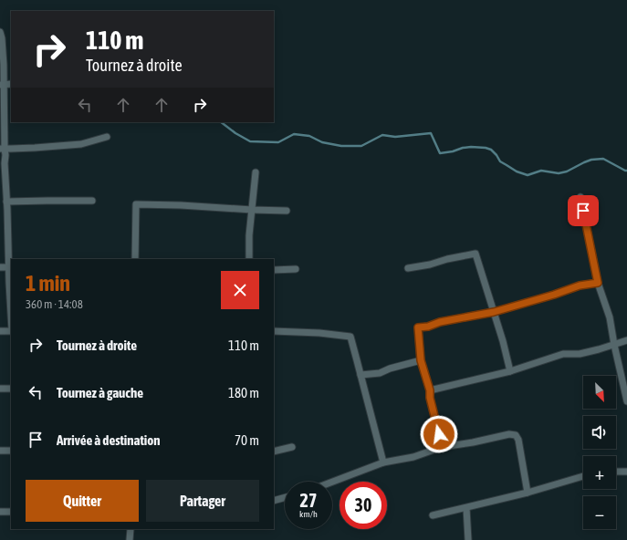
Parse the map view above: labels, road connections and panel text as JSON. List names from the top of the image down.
{
  "north": "bottom right",
  "page": {
    "turn": ["110 m", "Tournez à droite"],
    "heading": ["1 min", "360 m · 14:08"],
    "list": [
      {
        "name": "Tournez à droite",
        "value": "110 m"
      },
      {
        "name": "Tournez à gauche",
        "value": "180 m"
      },
      {
        "name": "Arrivée à destination",
        "value": "70 m"
      }
    ],
    "map_buttons": ["+", "−"],
    "buttons": ["Quitter", "Partager"],
    "speed": "27 km/h",
    "limit": "30"
  }
}
